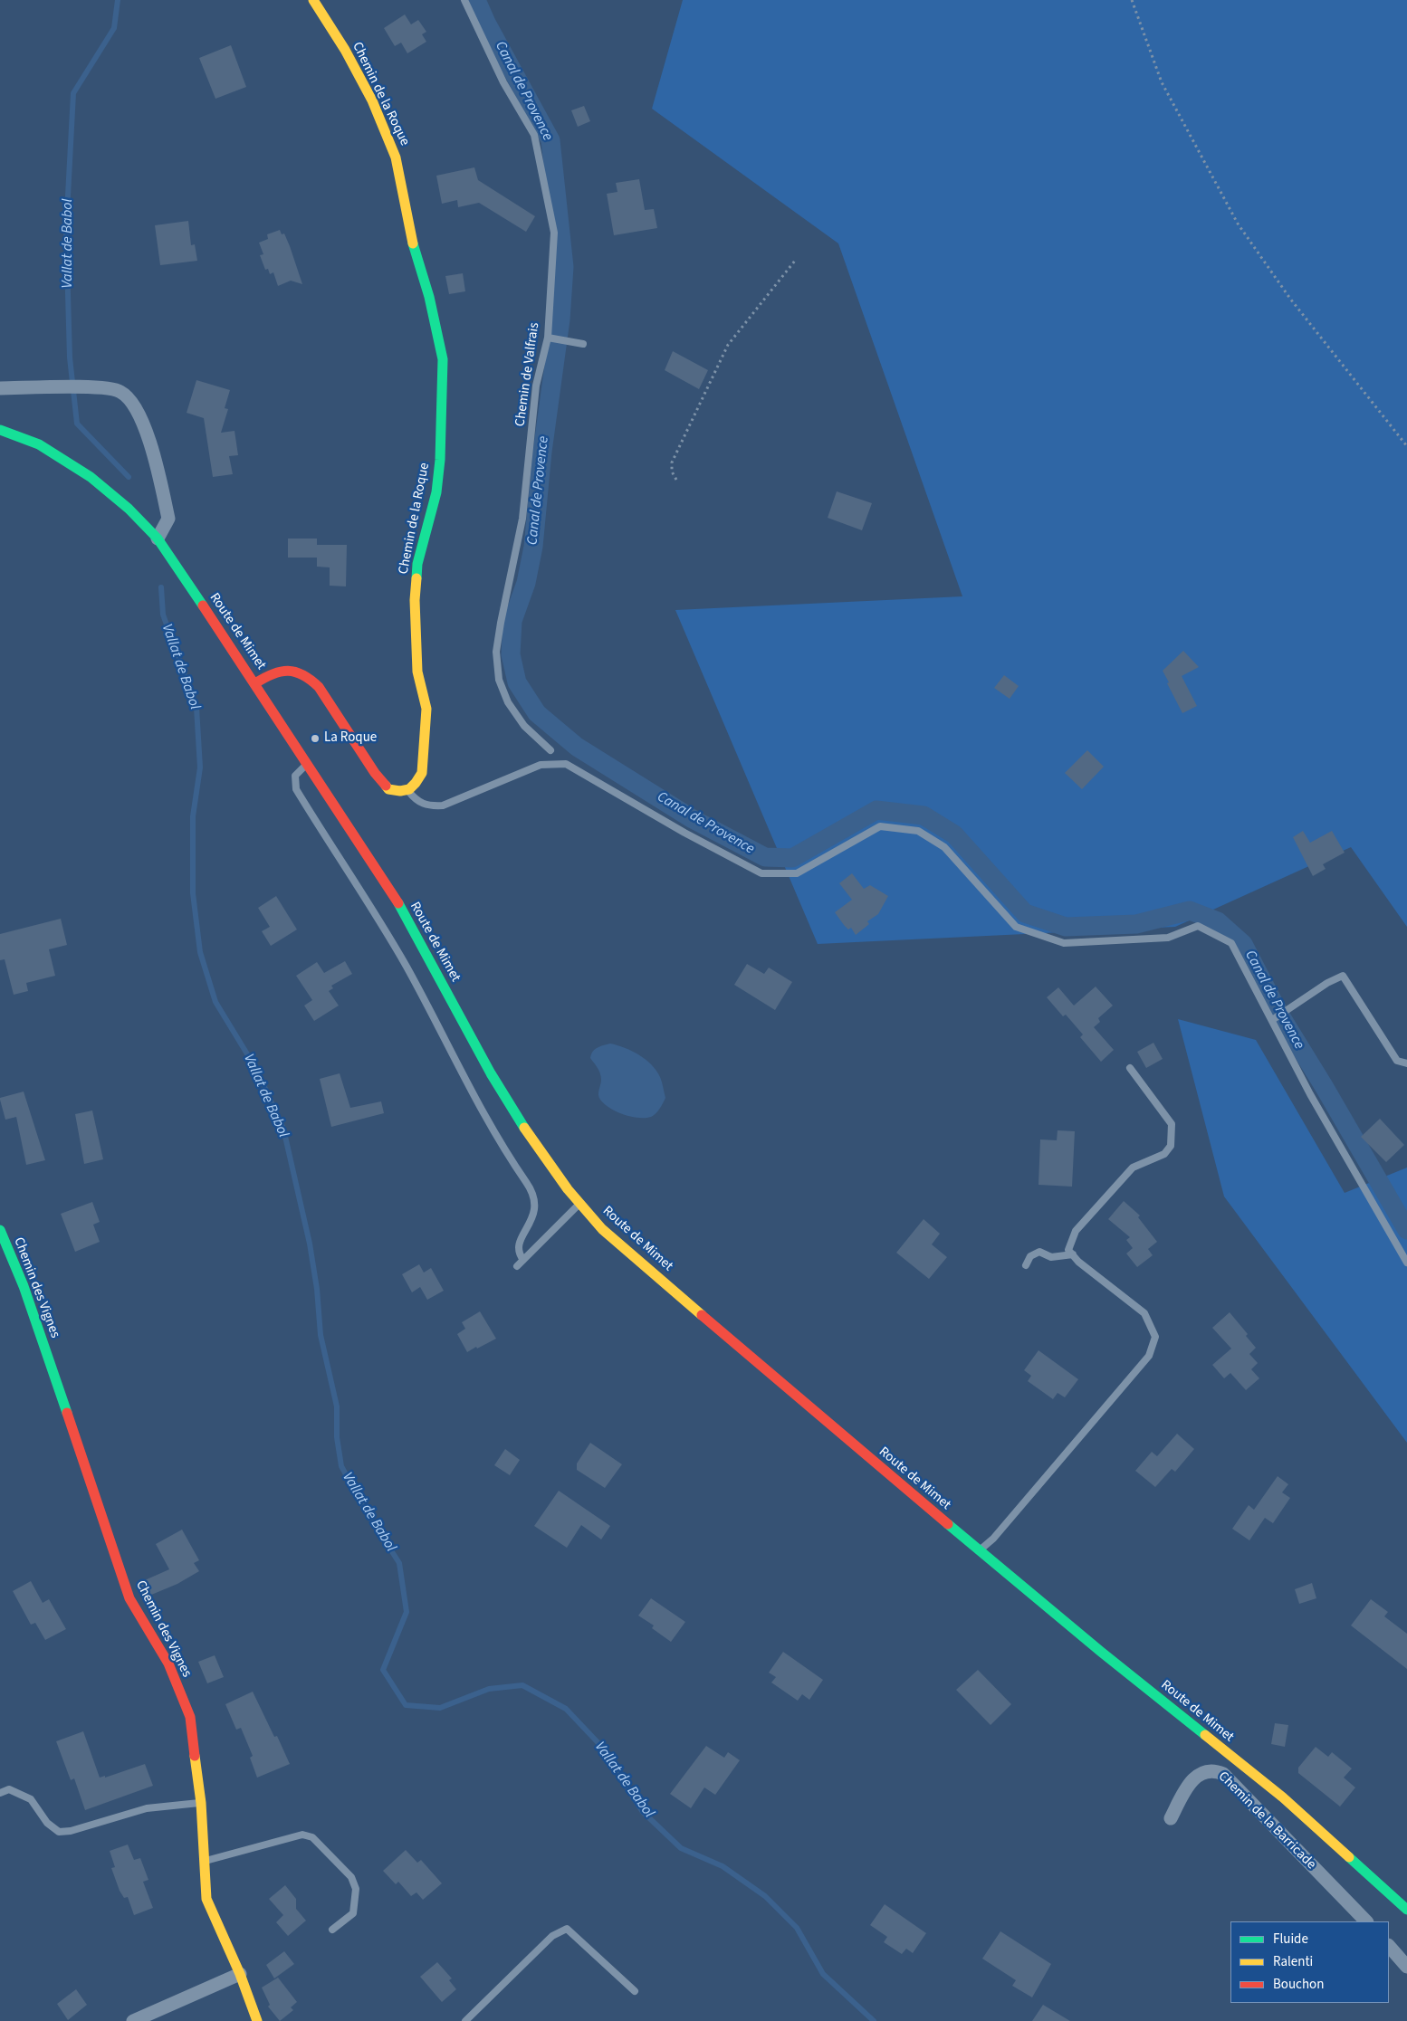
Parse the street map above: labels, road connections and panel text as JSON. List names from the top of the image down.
{
  "streets": {
    "main road": ["Chemin de la Roque", "Route de Mimet", "Chemin des Vignes"],
    "street": ["Chemin de la Barricade"],
    "lane": ["Chemin de Valfrais"]
  },
  "water": ["Canal de Provence", "Vallat de Babol"],
  "places": ["La Roque"],
  "legend": ["Fluide", "Ralenti", "Bouchon"]
}
